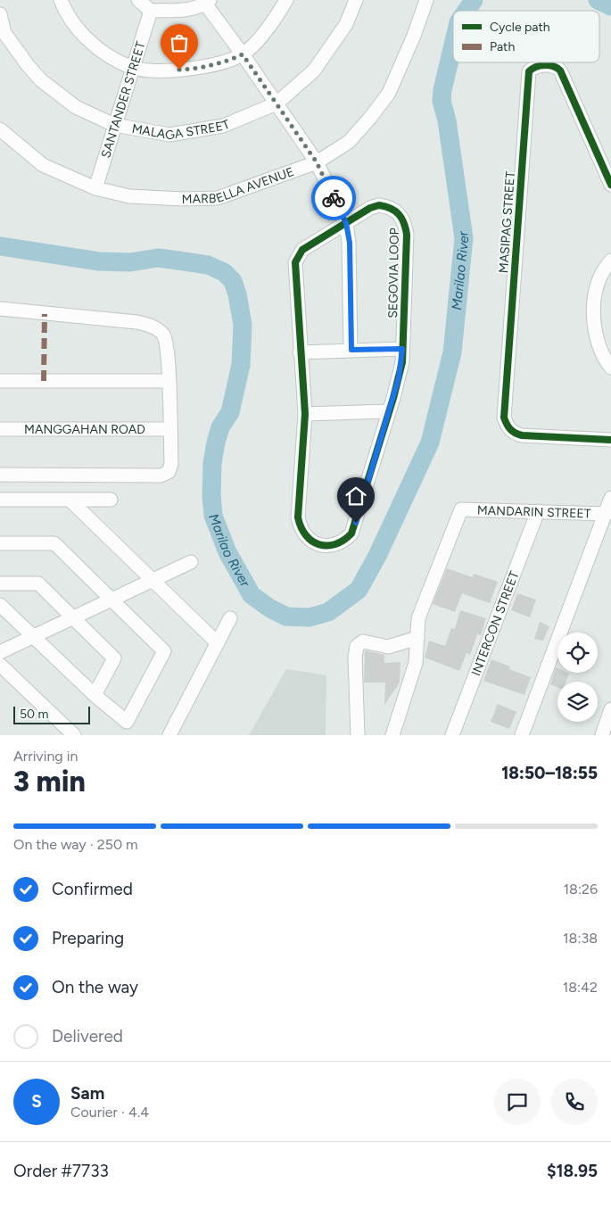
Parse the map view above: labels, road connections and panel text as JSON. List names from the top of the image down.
{
  "streets": {
    "street": [
      "SANTANDER STREET",
      "MALAGA STREET",
      "MARBELLA AVENUE",
      "MASIPAG STREET",
      "SEGOVIA LOOP",
      "MANGGAHAN ROAD",
      "MANDARIN STREET",
      "INTERCON STREET"
    ]
  },
  "crossings": [
    ["SANTANDER STREET", "MALAGA STREET"],
    ["SANTANDER STREET", "MARBELLA AVENUE"],
    ["MANDARIN STREET", "INTERCON STREET"]
  ],
  "water": ["Marilao River"],
  "legend": ["Cycle path", "Path"],
  "scale_bar": "50 m",
  "page": {
    "scale": "50 m",
    "heading": ["3 min", "Arriving in", "18:50–18:55"],
    "panel": [
      "Sam",
      "Courier · 4.4",
      "Order #7733",
      "$18.95"
    ],
    "bar": "On the way · 250 m",
    "list": [
      ["Confirmed", "18:26"],
      ["Preparing", "18:38"],
      ["On the way", "18:42"],
      "Delivered"
    ],
    "round": "S"
  }
}
